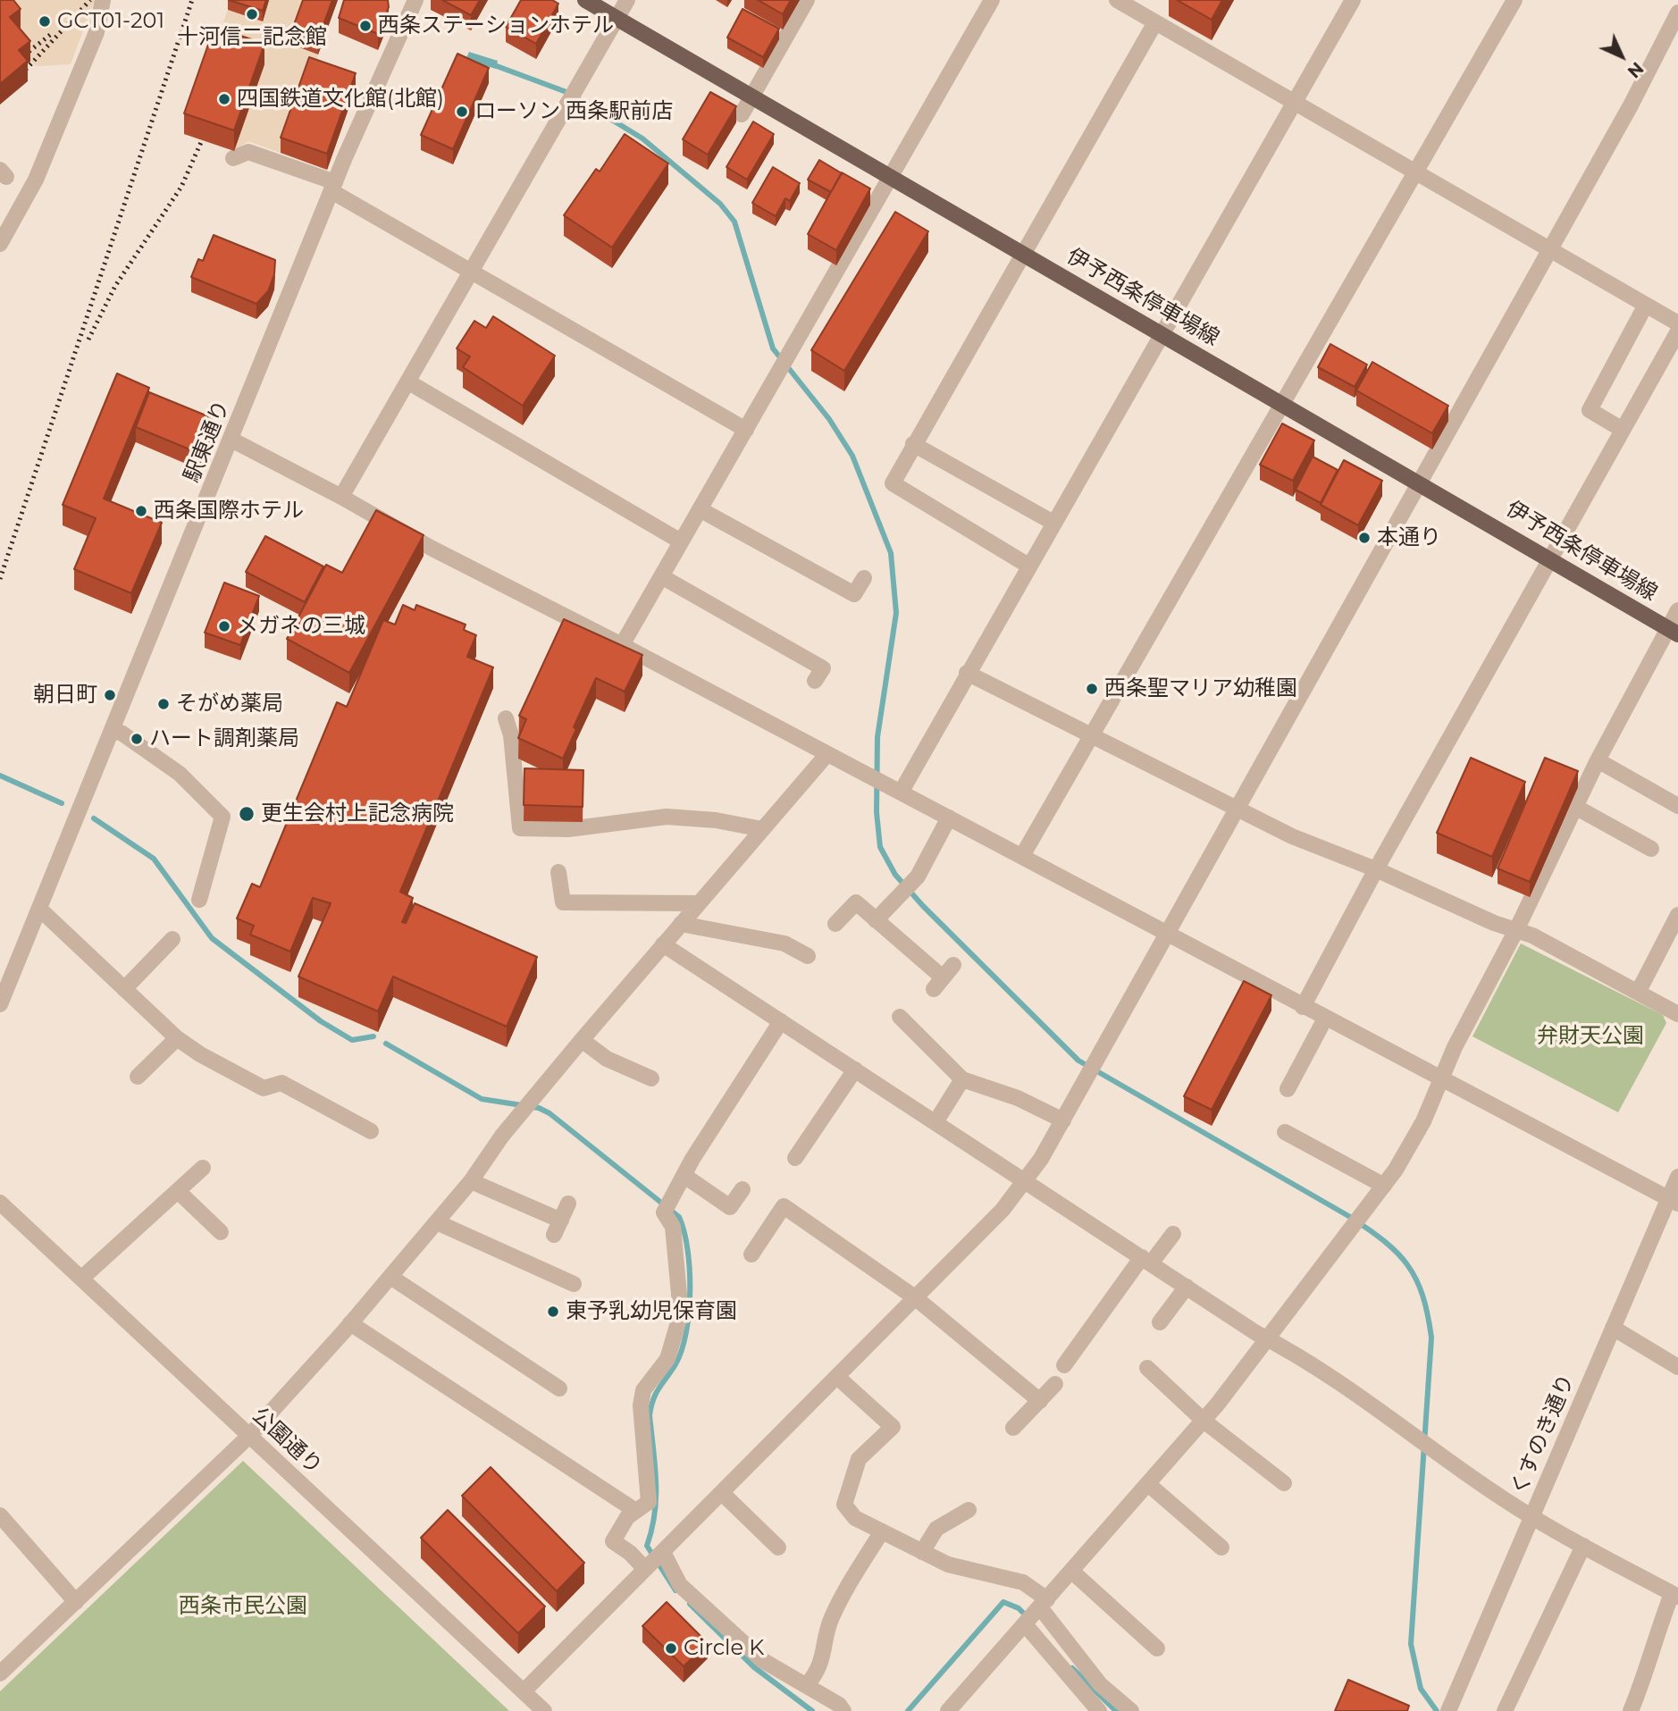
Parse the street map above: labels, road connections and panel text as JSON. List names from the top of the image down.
{
  "streets": {
    "main road": ["伊予西条停車場線"],
    "street": ["駅東通り", "くすのき通り", "公園通り"]
  },
  "parks": ["弁財天公園", "西条市民公園"],
  "places": [
    "十河信二記念館",
    "GCT01-201",
    "西条ステーションホテル",
    "四国鉄道文化館(北館)",
    "ローソン 西条駅前店",
    "西条国際ホテル",
    "本通り",
    "メガネの三城",
    "西条聖マリア幼稚園",
    "朝日町",
    "そがめ薬局",
    "ハート調剤薬局",
    "更生会村上記念病院",
    "東予乳幼児保育園",
    "Circle K"
  ],
  "north": "bottom right"
}
